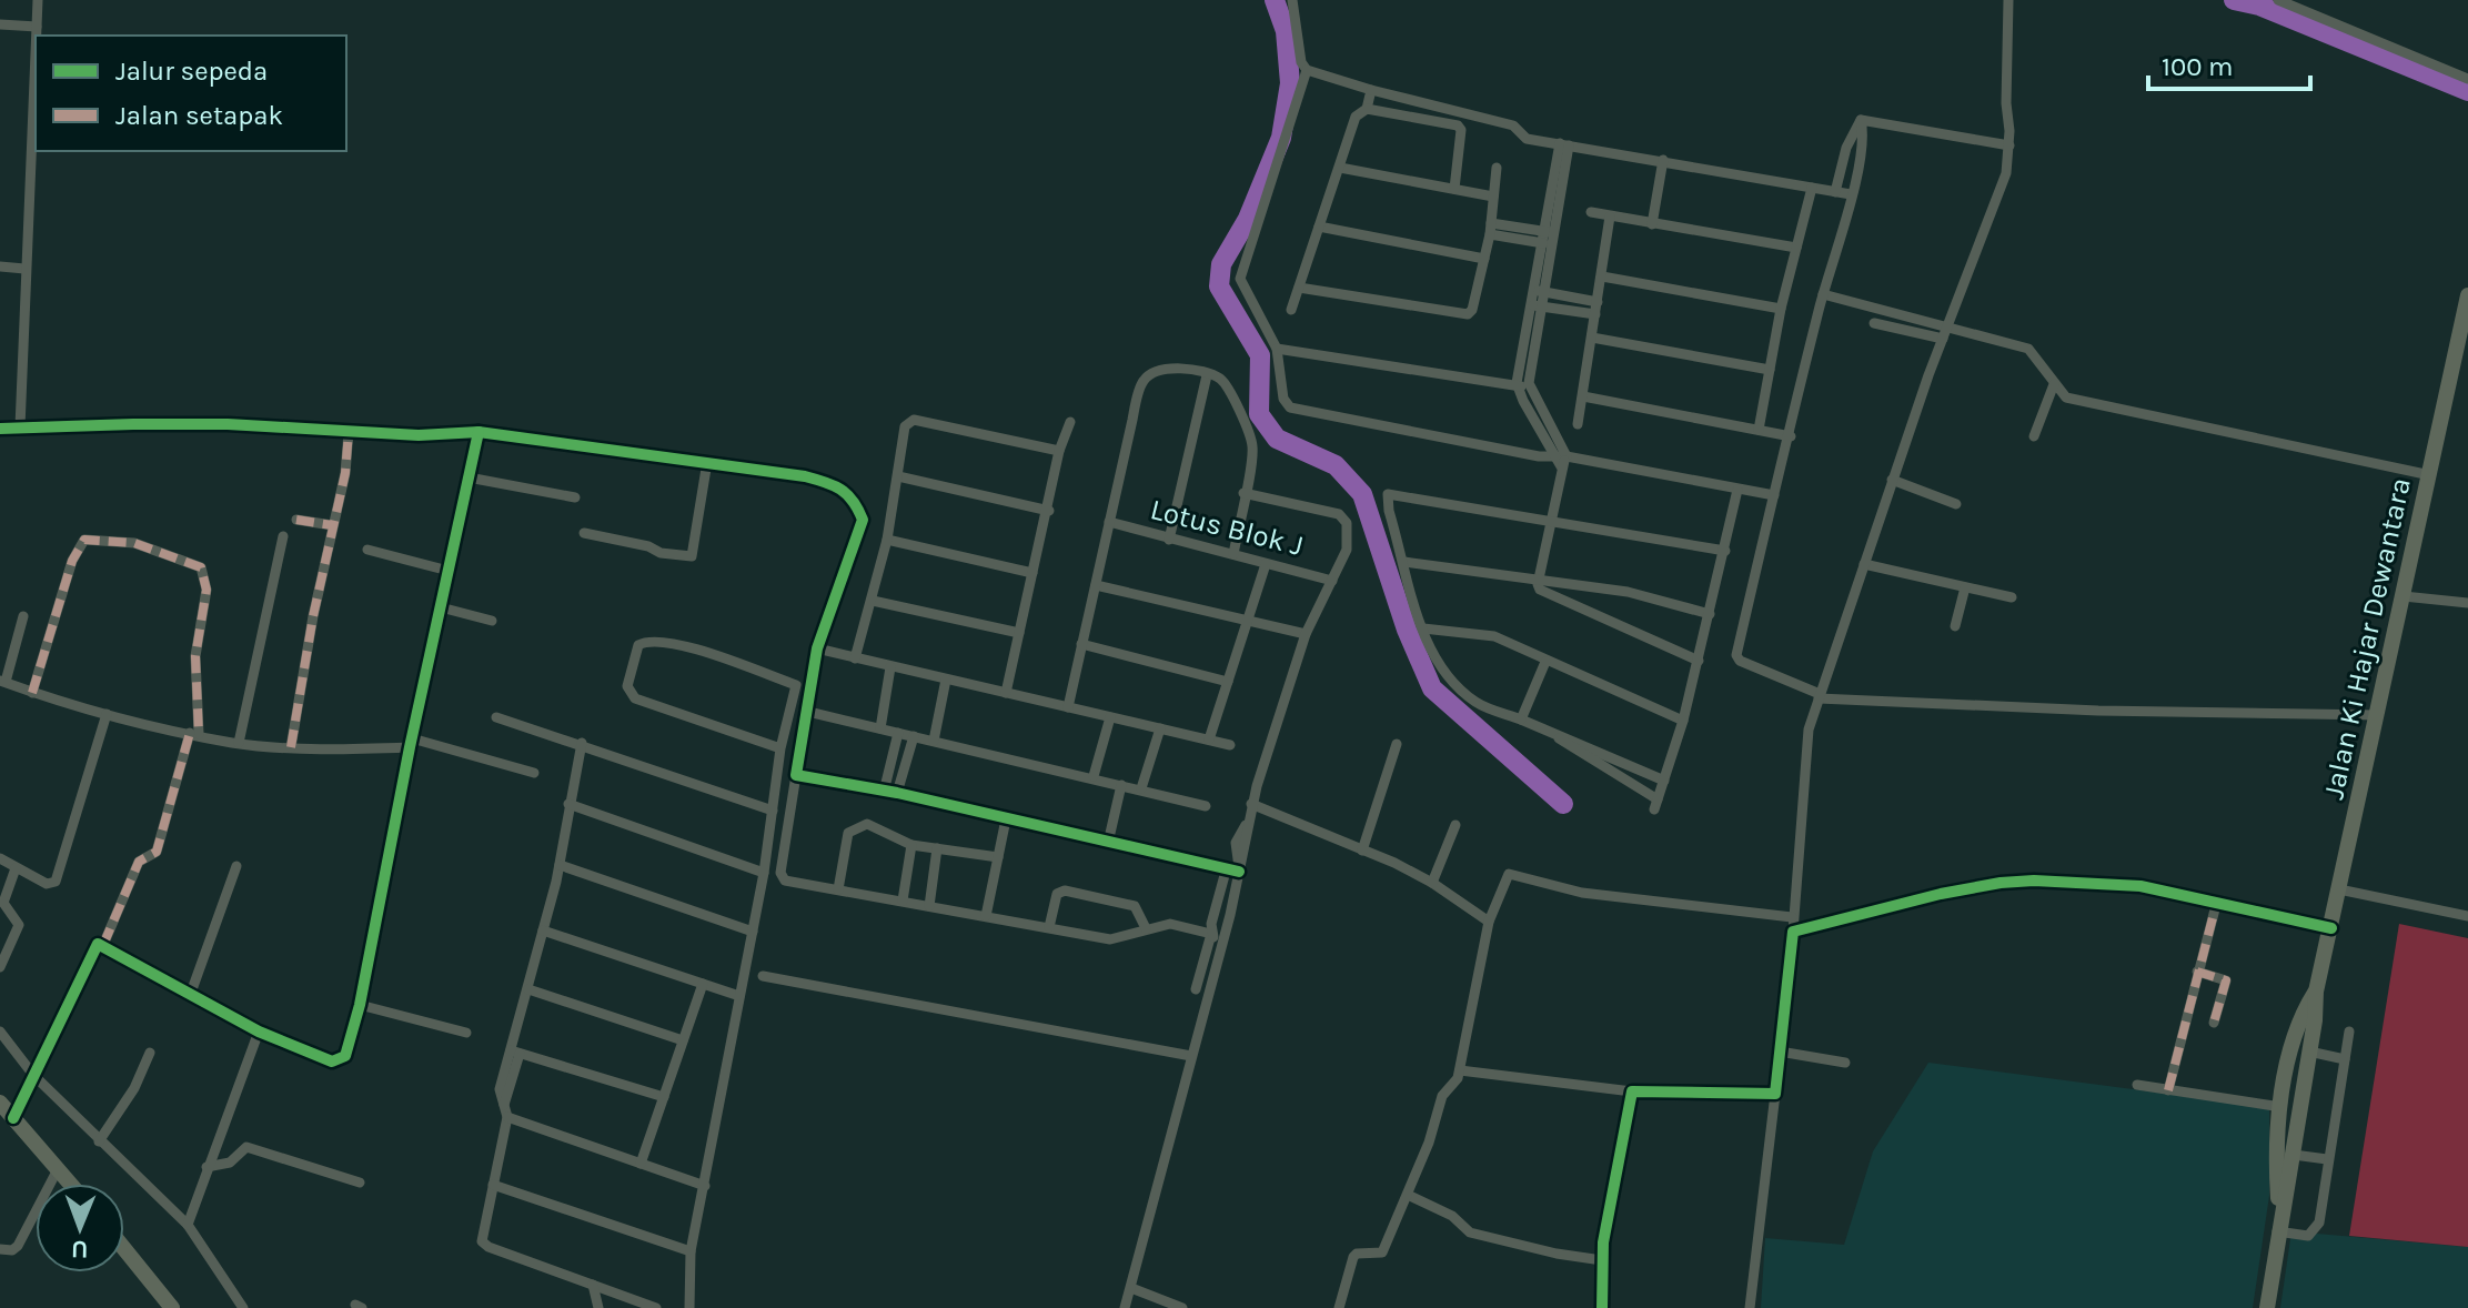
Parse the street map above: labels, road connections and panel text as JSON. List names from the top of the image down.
{
  "streets": {
    "main road": ["Jalan Ki Hajar Dewantara"],
    "street": ["Lotus Blok J"]
  },
  "legend": ["Jalur sepeda", "Jalan setapak"],
  "scale_bar": "100 m",
  "north": "bottom"
}
